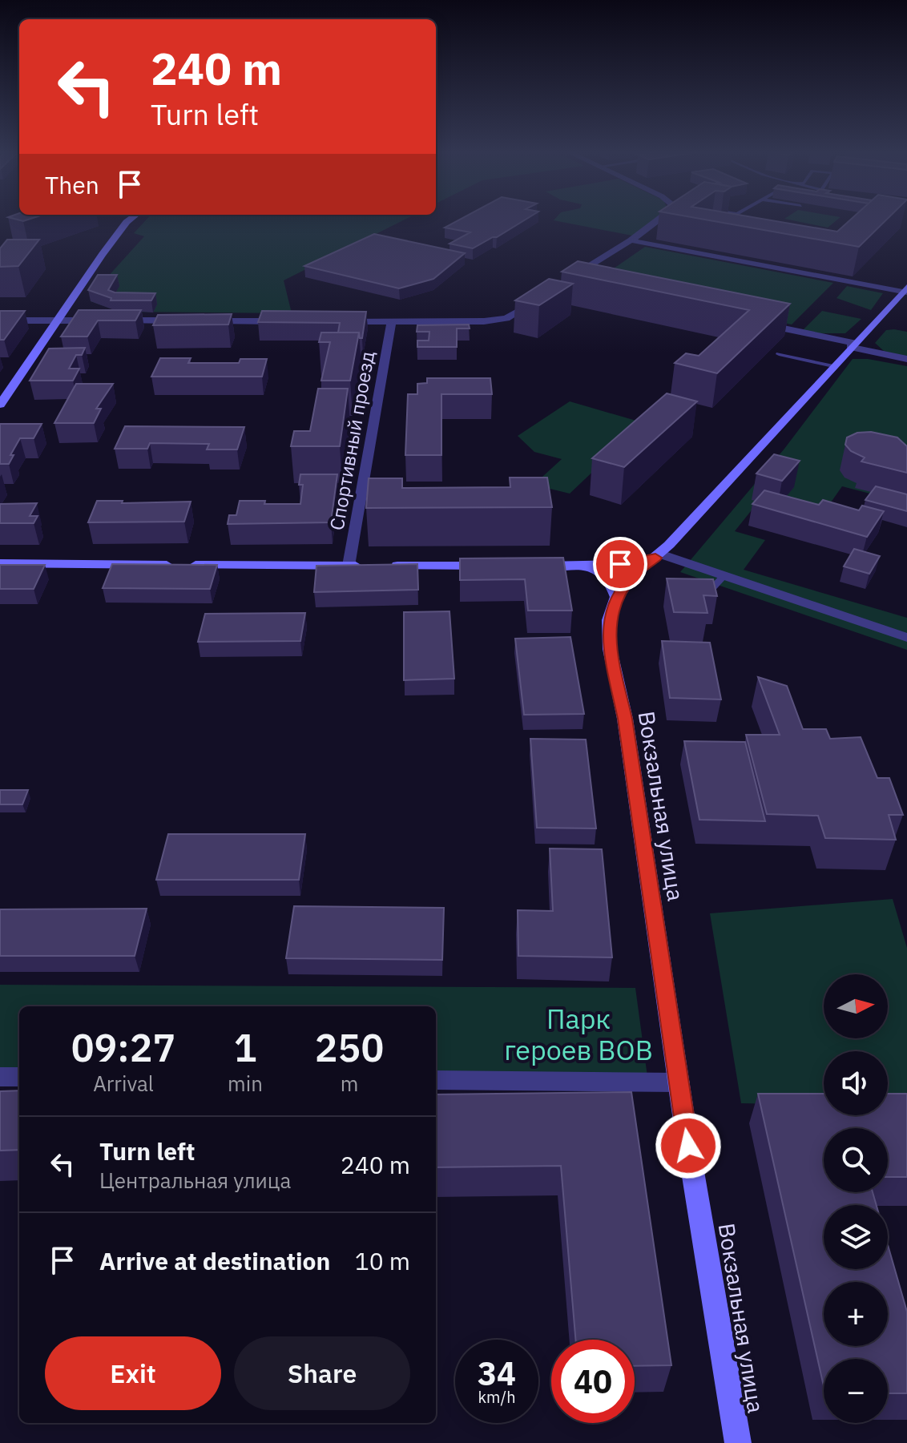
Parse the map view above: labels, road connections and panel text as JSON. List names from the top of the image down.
{
  "streets": {
    "street": ["Спортивный проезд", "Вокзальная улица"]
  },
  "parks": ["Парк героев ВОВ"],
  "north": "right",
  "page": {
    "turn": ["240 m", "Turn left"],
    "then": "Then",
    "map_buttons": ["+", "−"],
    "eta": [
      "09:27",
      "Arrival",
      "1",
      "min",
      "250",
      "m"
    ],
    "list": [
      {
        "name": "Turn left",
        "note": "Центральная улица",
        "value": "240 m"
      },
      {
        "name": "Arrive at destination",
        "value": "10 m"
      }
    ],
    "buttons": ["Exit", "Share"],
    "speed": "34 km/h",
    "limit": "40"
  }
}
